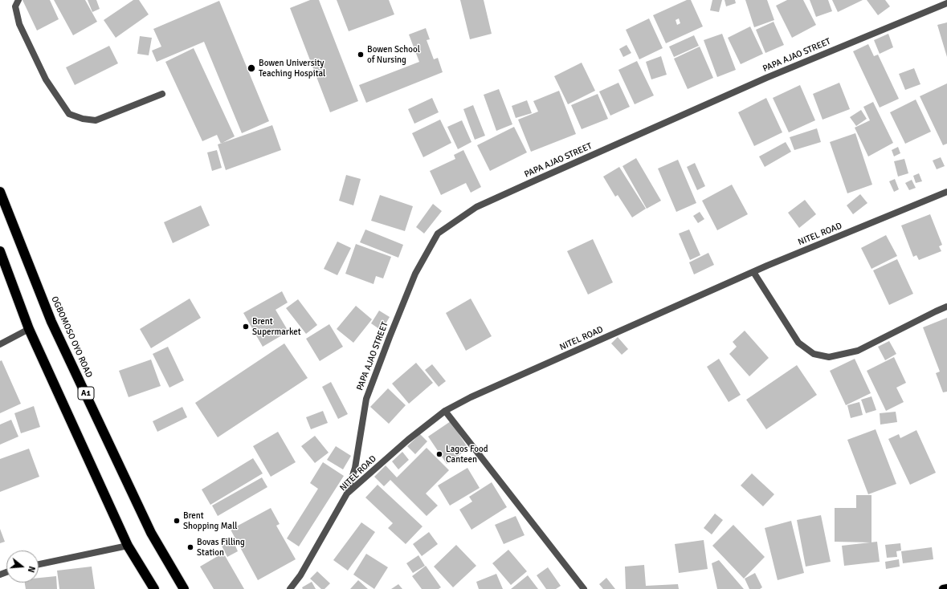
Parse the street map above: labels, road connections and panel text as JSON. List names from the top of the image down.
{
  "streets": {
    "highway": ["OGBOMOSO OYO ROAD", "A1"],
    "street": ["PAPA AJAO STREET", "NITEL ROAD"]
  },
  "crossings": [
    ["PAPA AJAO STREET", "NITEL ROAD"]
  ],
  "places": [
    "Bowen School of Nursing",
    "Bowen University Teaching Hospital",
    "Brent Supermarket",
    "Lagos Food Canteen",
    "Brent Shopping Mall",
    "Bovas Filling Station"
  ],
  "north": "right"
}
